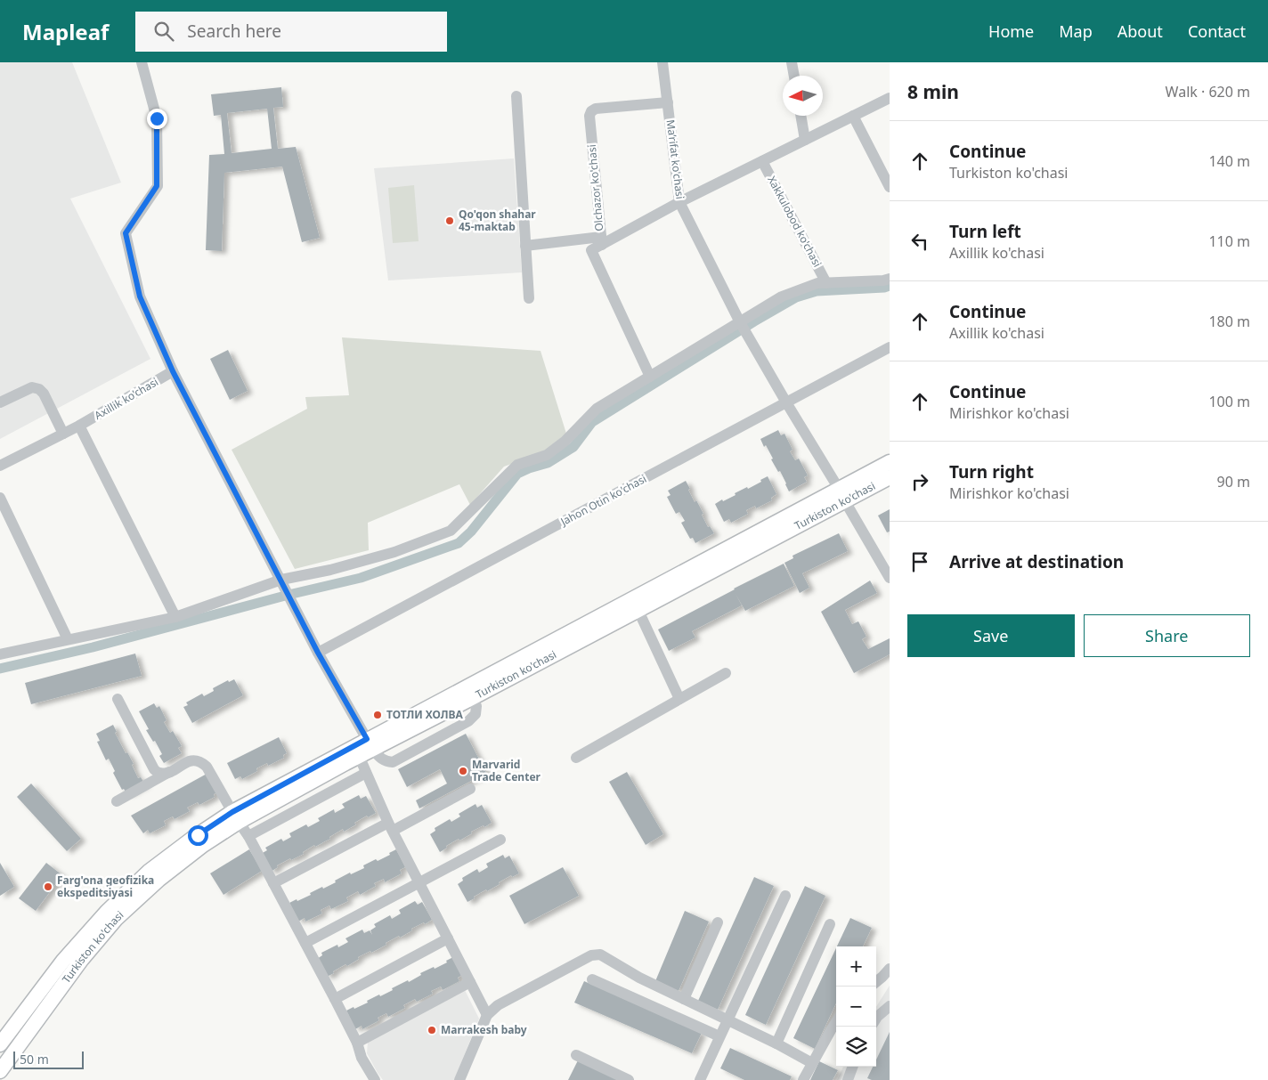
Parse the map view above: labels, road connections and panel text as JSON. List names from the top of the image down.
{
  "streets": {
    "main road": ["Turkiston ko'chasi"],
    "street": [
      "Ma’rifat ko'chasi",
      "Olchazor ko'chasi",
      "Xakkulobod ko'chasi",
      "Axillik ko'chasi",
      "Jahon Otin ko'chasi"
    ]
  },
  "crossings": [
    ["Ma’rifat ko'chasi", "Olchazor ko'chasi"],
    ["Ma’rifat ko'chasi", "Jahon Otin ko'chasi"]
  ],
  "places": [
    "Qo'qon shahar 45-maktab",
    "ТОТЛИ ХОЛВА",
    "Marvarid Trade Center",
    "Farg'ona geofizika ekspeditsiyasi",
    "Marrakesh baby"
  ],
  "scale_bar": "50 m",
  "north": "left",
  "page": {
    "header": "Mapleaf",
    "search": "Search here",
    "nav": [
      "Home",
      "Map",
      "About",
      "Contact"
    ],
    "heading": ["8 min", "Walk · 620 m"],
    "list": [
      ["Continue", "Turkiston ko'chasi", "140 m"],
      ["Turn left", "Axillik ko'chasi", "110 m"],
      ["Continue", "Axillik ko'chasi", "180 m"],
      ["Continue", "Mirishkor ko'chasi", "100 m"],
      ["Turn right", "Mirishkor ko'chasi", "90 m"],
      "Arrive at destination"
    ],
    "buttons": ["Save", "Share"],
    "map_buttons": ["+", "−"],
    "scale": "50 m"
  }
}
